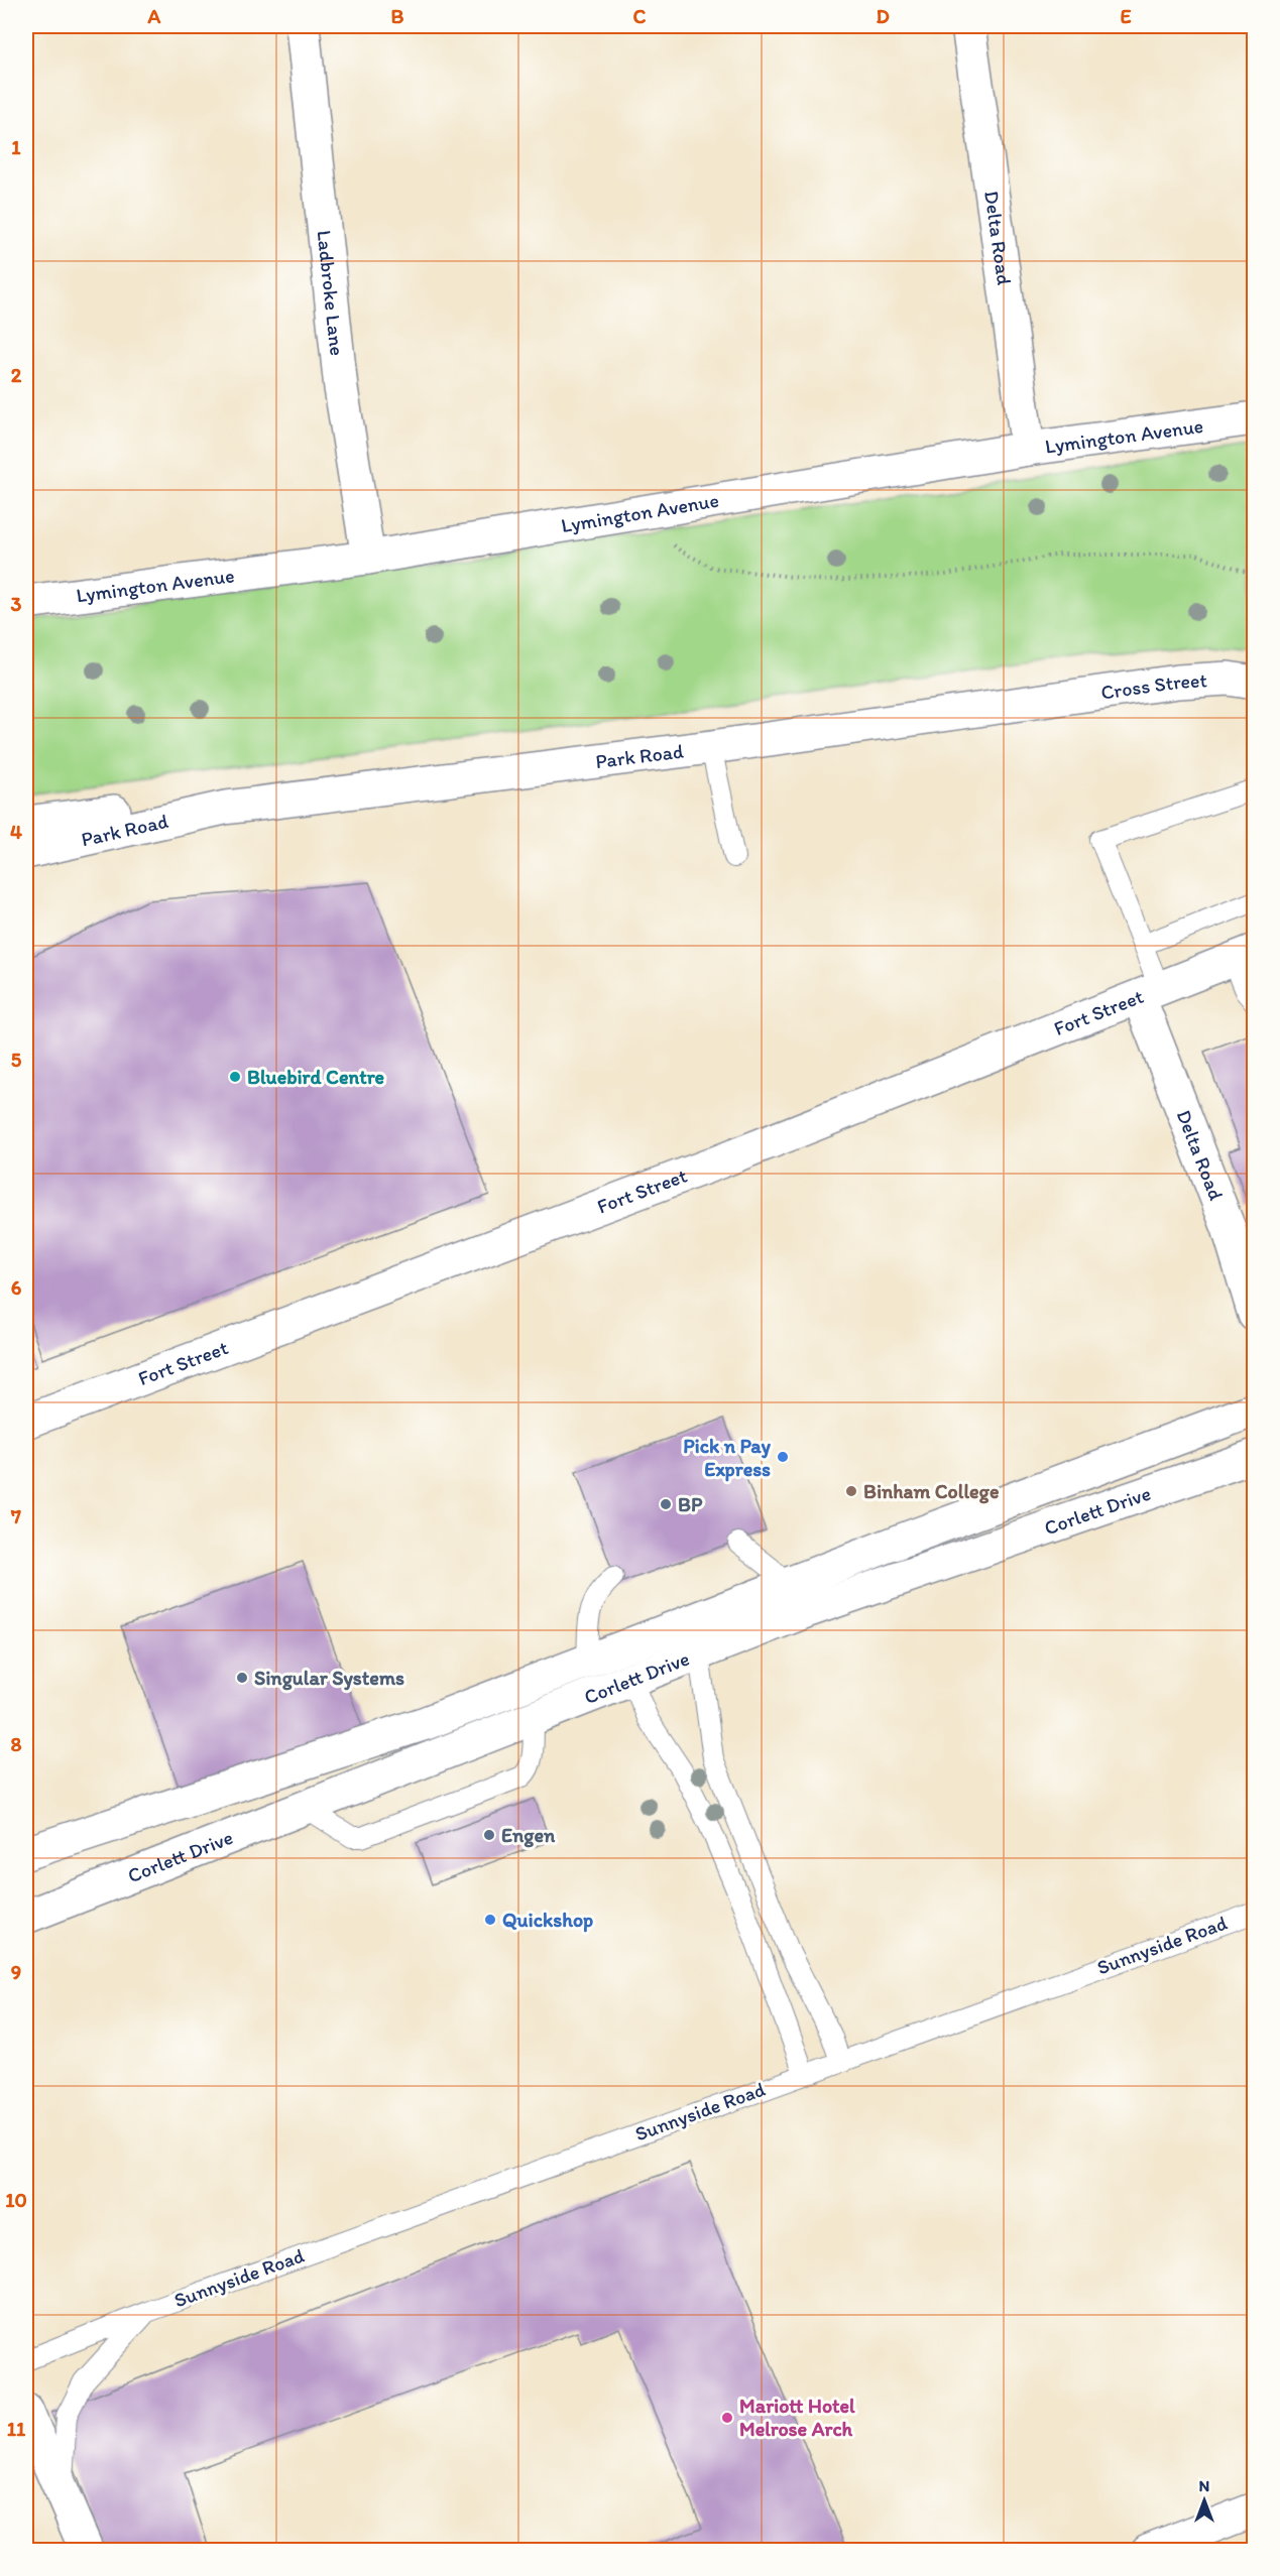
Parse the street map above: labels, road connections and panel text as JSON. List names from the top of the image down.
{
  "streets": {
    "street": [
      "Delta Road",
      "Ladbroke Lane",
      "Lymington Avenue",
      "Cross Street",
      "Park Road",
      "Fort Street",
      "Corlett Drive"
    ],
    "lane": ["Sunnyside Road"]
  },
  "crossings": [
    ["Delta Road", "Lymington Avenue"],
    ["Delta Road", "Fort Street"],
    ["Ladbroke Lane", "Lymington Avenue"],
    ["Cross Street", "Park Road"]
  ],
  "places": [
    "Bluebird Centre",
    "Pick n Pay Express",
    "Binham College",
    "BP",
    "Singular Systems",
    "Engen",
    "Quickshop",
    "Mariott Hotel Melrose Arch"
  ],
  "north": "top",
  "grid": {
    "columns": [
      "A",
      "B",
      "C",
      "D",
      "E"
    ],
    "rows": [
      "1",
      "2",
      "3",
      "4",
      "5",
      "6",
      "7",
      "8",
      "9",
      "10",
      "11"
    ]
  }
}
